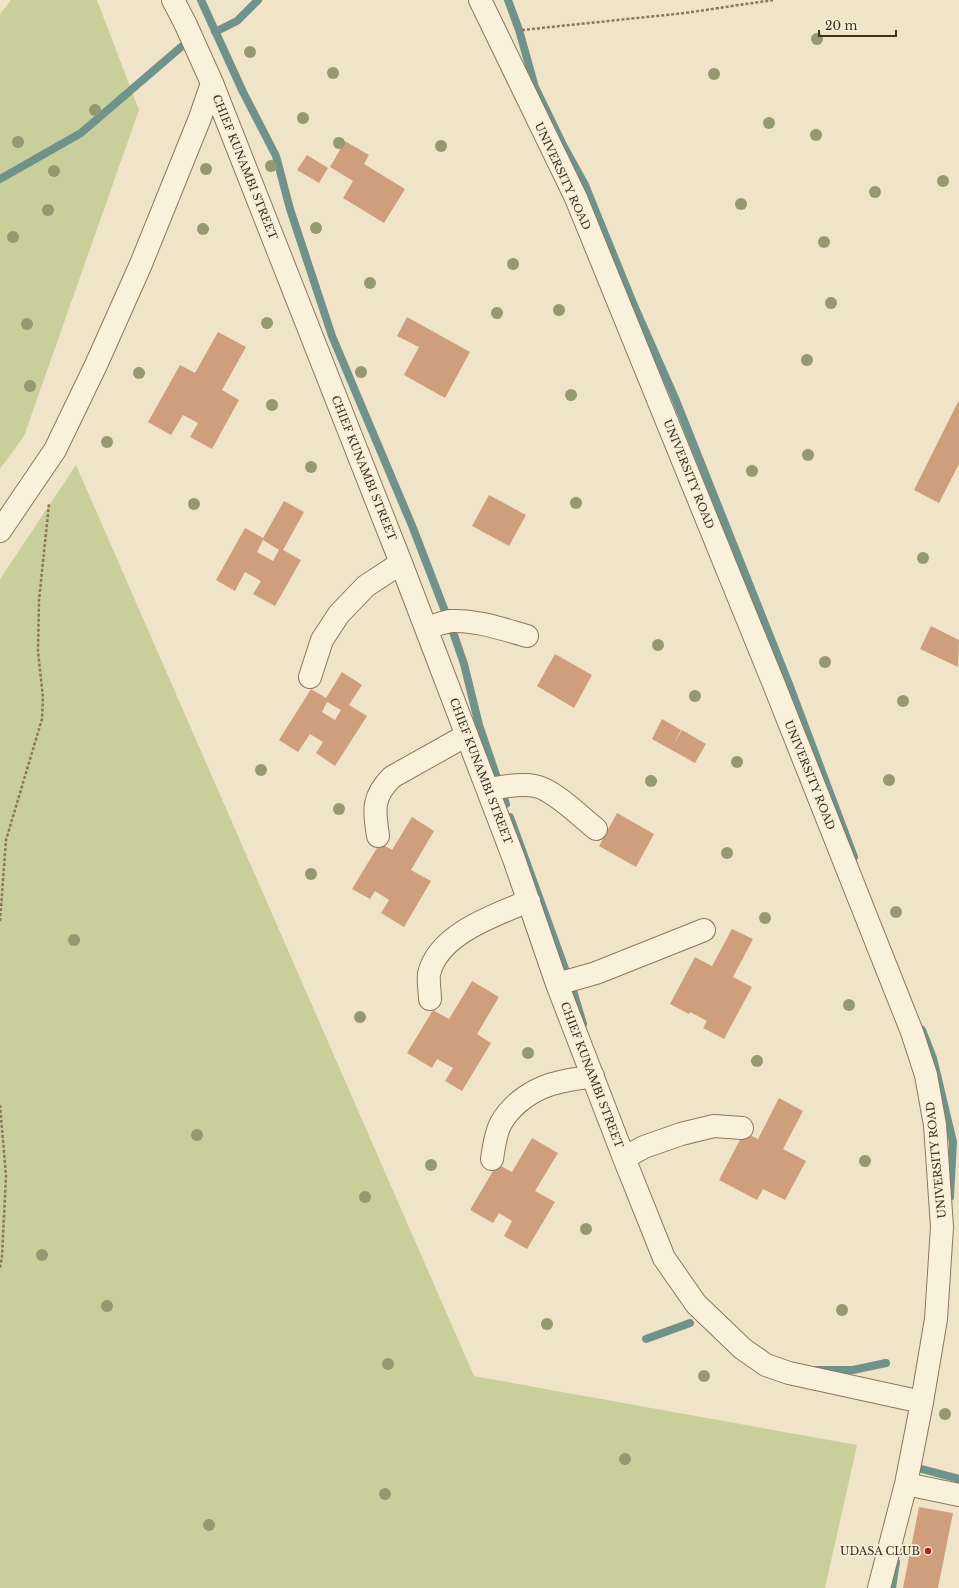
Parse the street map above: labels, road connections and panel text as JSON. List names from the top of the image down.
{
  "streets": {
    "street": ["CHIEF KUNAMBI STREET", "UNIVERSITY ROAD"]
  },
  "crossings": [
    ["CHIEF KUNAMBI STREET", "UNIVERSITY ROAD"]
  ],
  "places": ["UDASA CLUB"],
  "scale_bar": "20 m"
}
